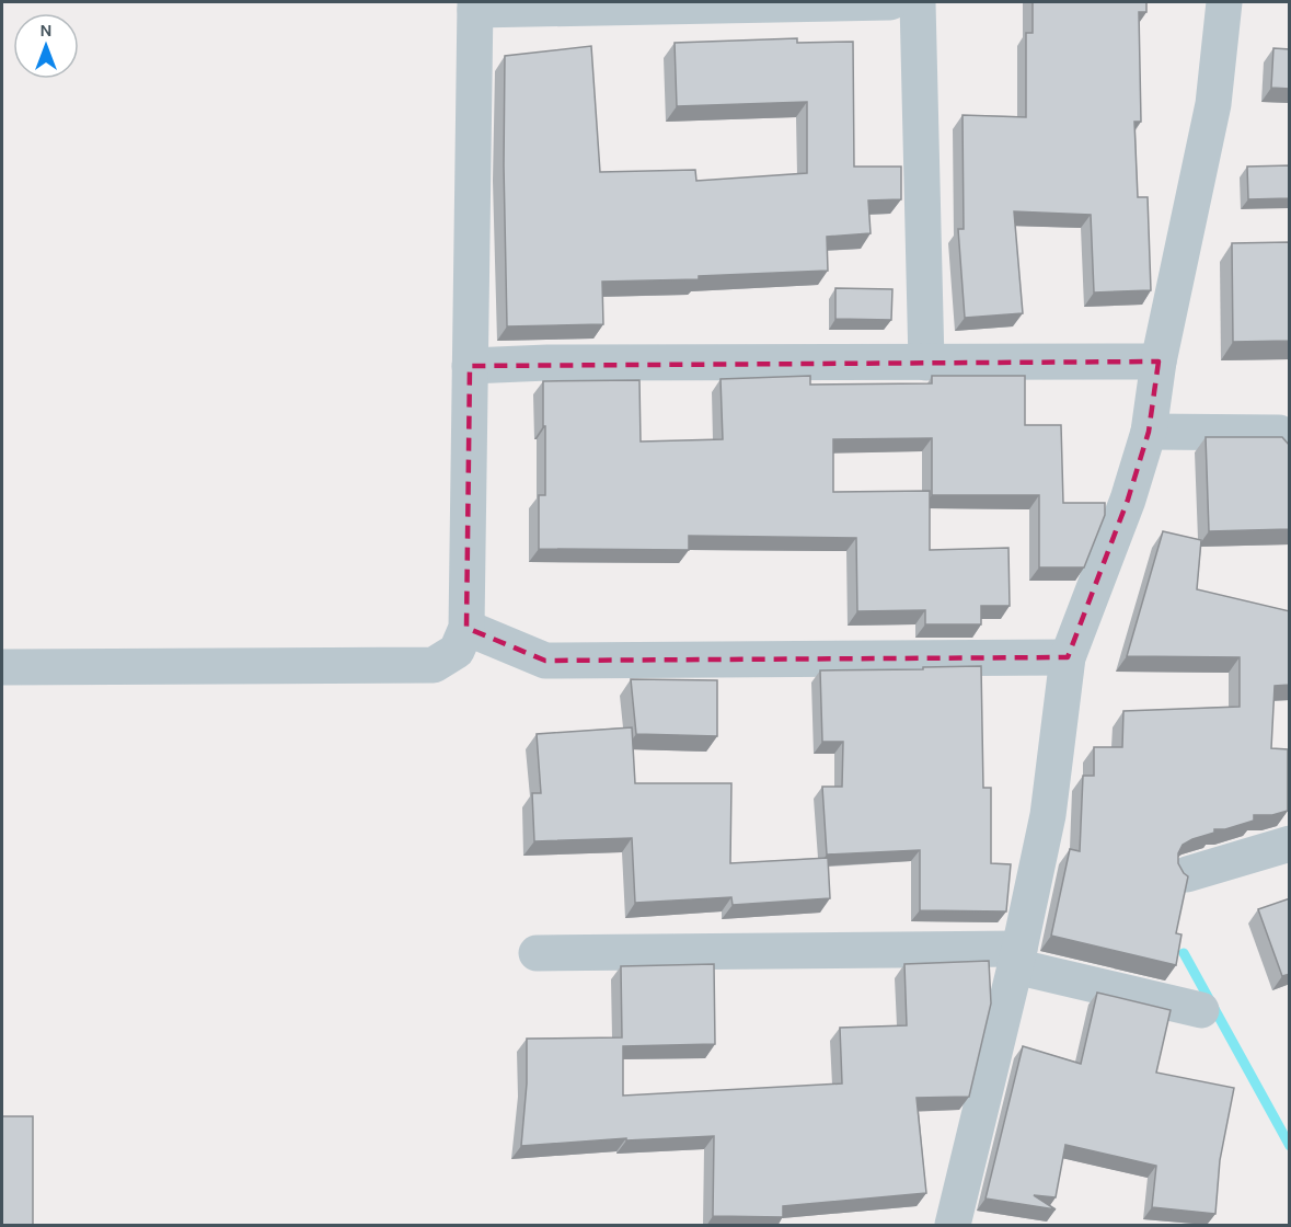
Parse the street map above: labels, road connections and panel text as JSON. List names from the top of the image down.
{
  "north": "top"
}
